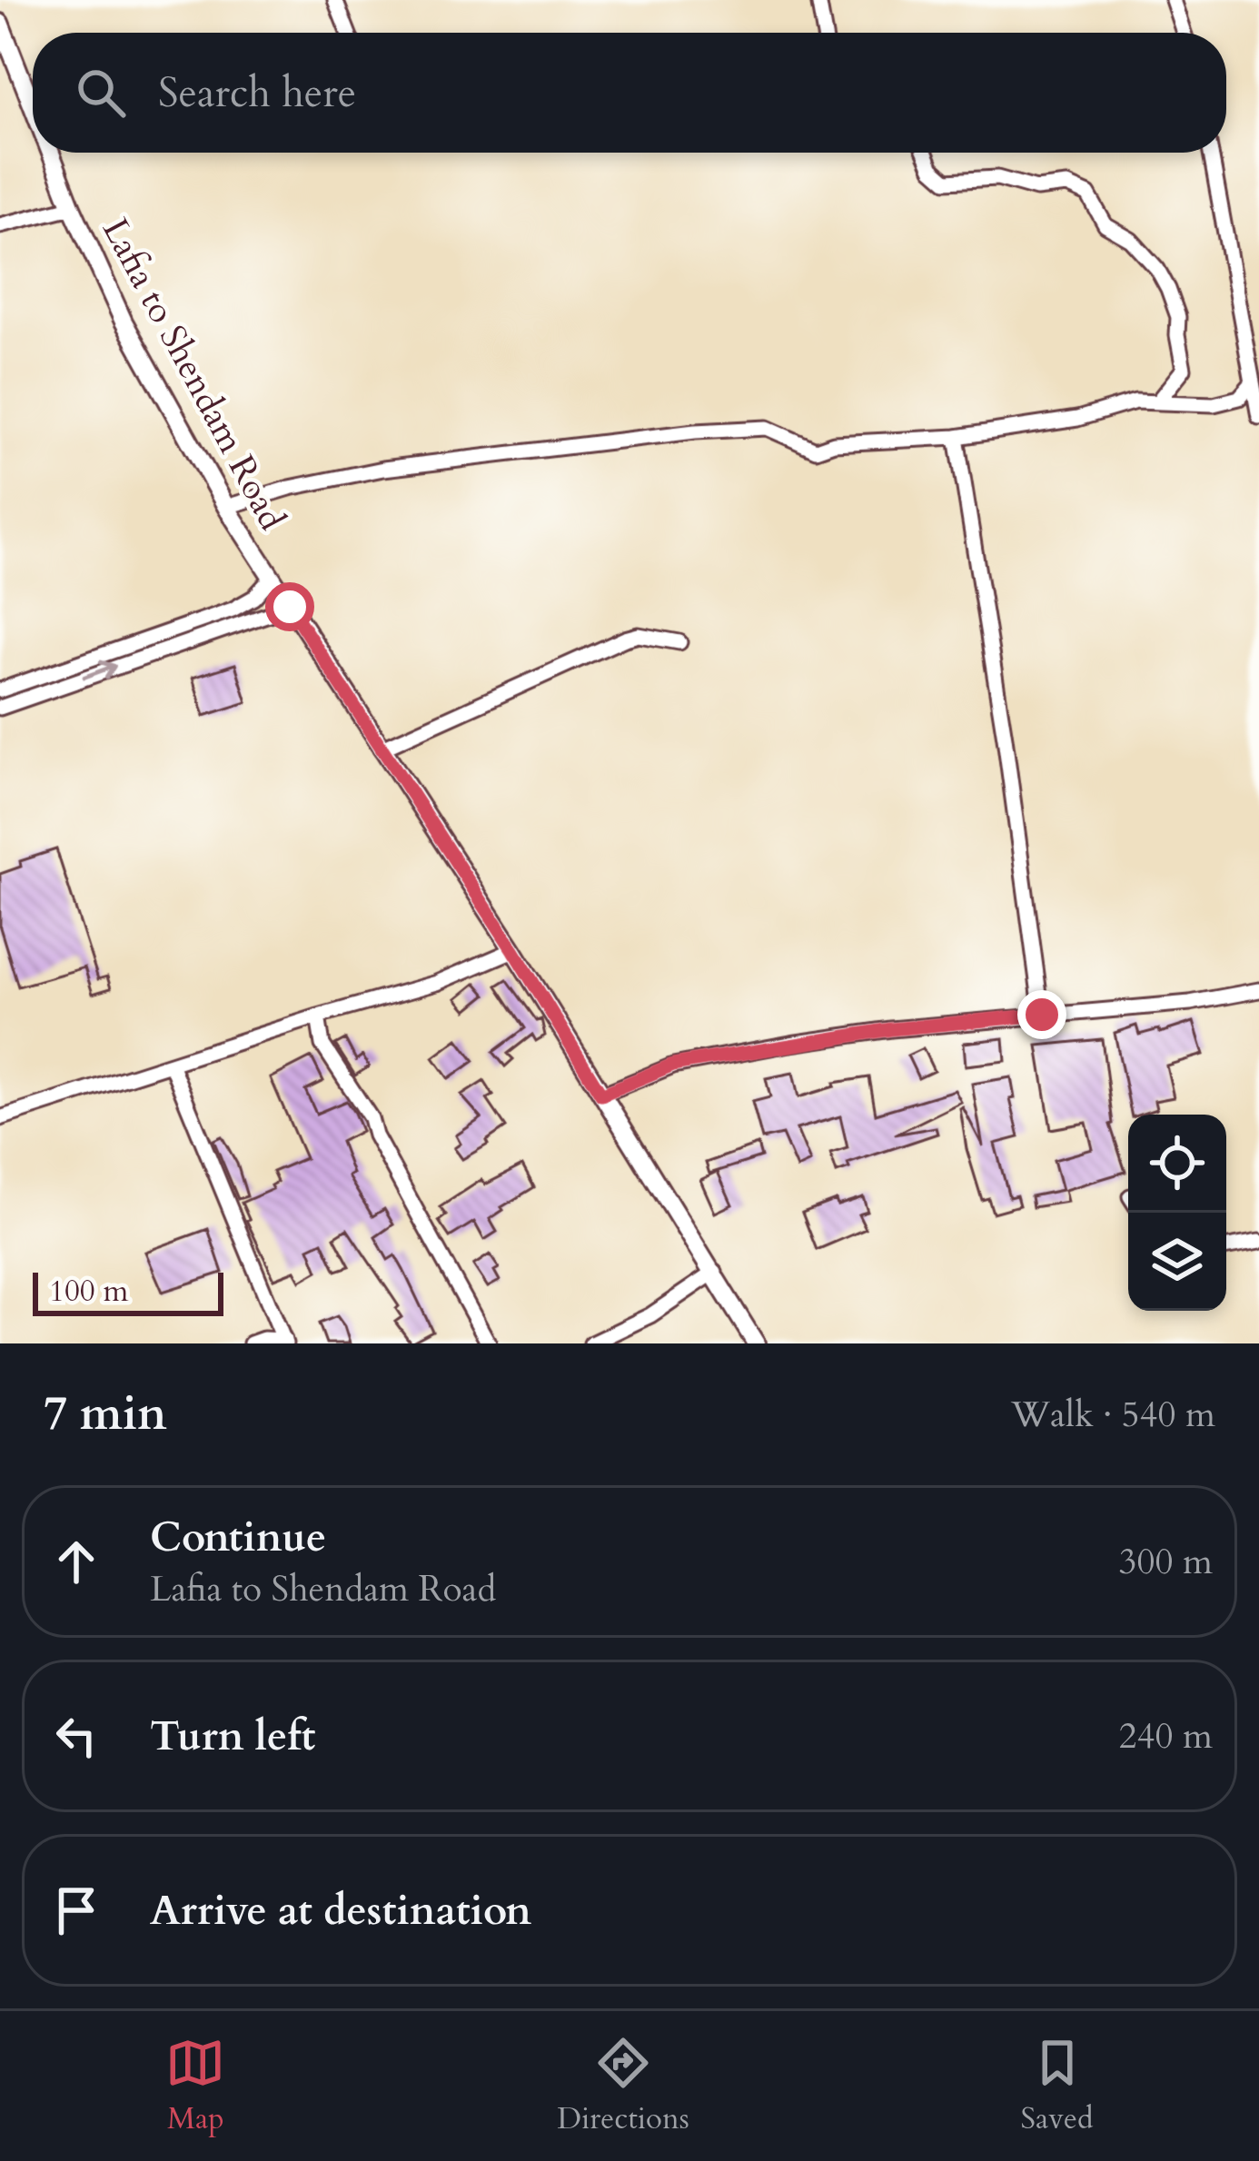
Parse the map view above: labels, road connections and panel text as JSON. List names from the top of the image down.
{
  "streets": {
    "main road": ["Lafia to Shendam Road"]
  },
  "scale_bar": "100 m",
  "page": {
    "search": "Search here",
    "scale": "100 m",
    "heading": ["7 min", "Walk · 540 m"],
    "list": [
      ["Continue", "Lafia to Shendam Road", "300 m"],
      ["Turn left", "240 m"],
      "Arrive at destination"
    ],
    "nav": ["Map", "Directions", "Saved"]
  }
}
